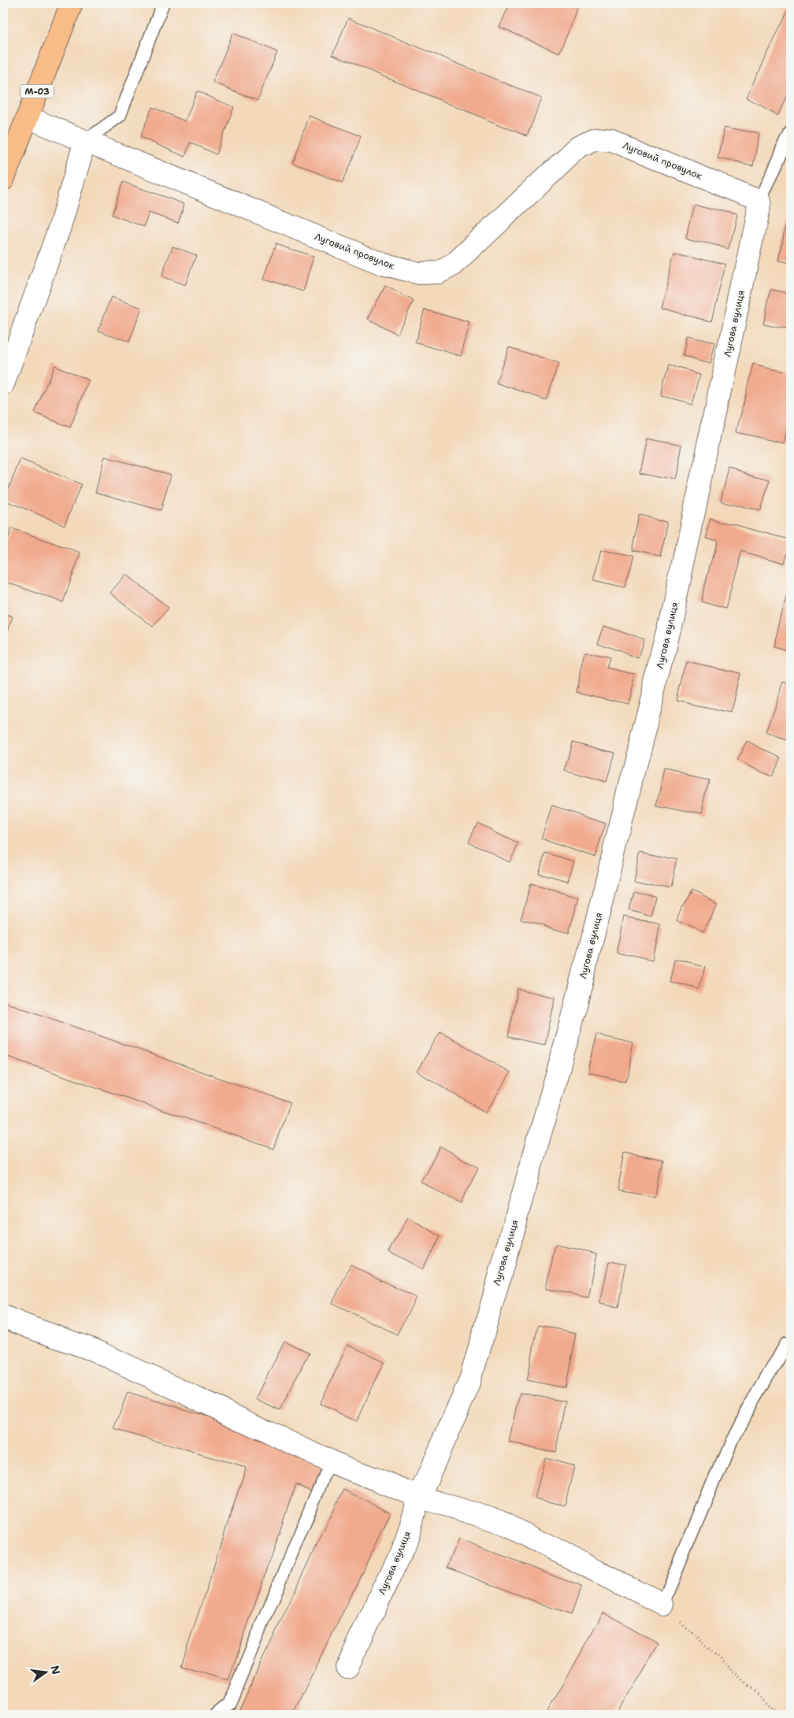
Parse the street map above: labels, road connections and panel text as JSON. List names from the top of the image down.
{
  "streets": {
    "highway": ["М-03"],
    "street": ["Луговий провулок", "Лугова вулиця"]
  },
  "crossings": [
    ["М-03", "Луговий провулок"],
    ["Луговий провулок", "Лугова вулиця"]
  ],
  "north": "right"
}
